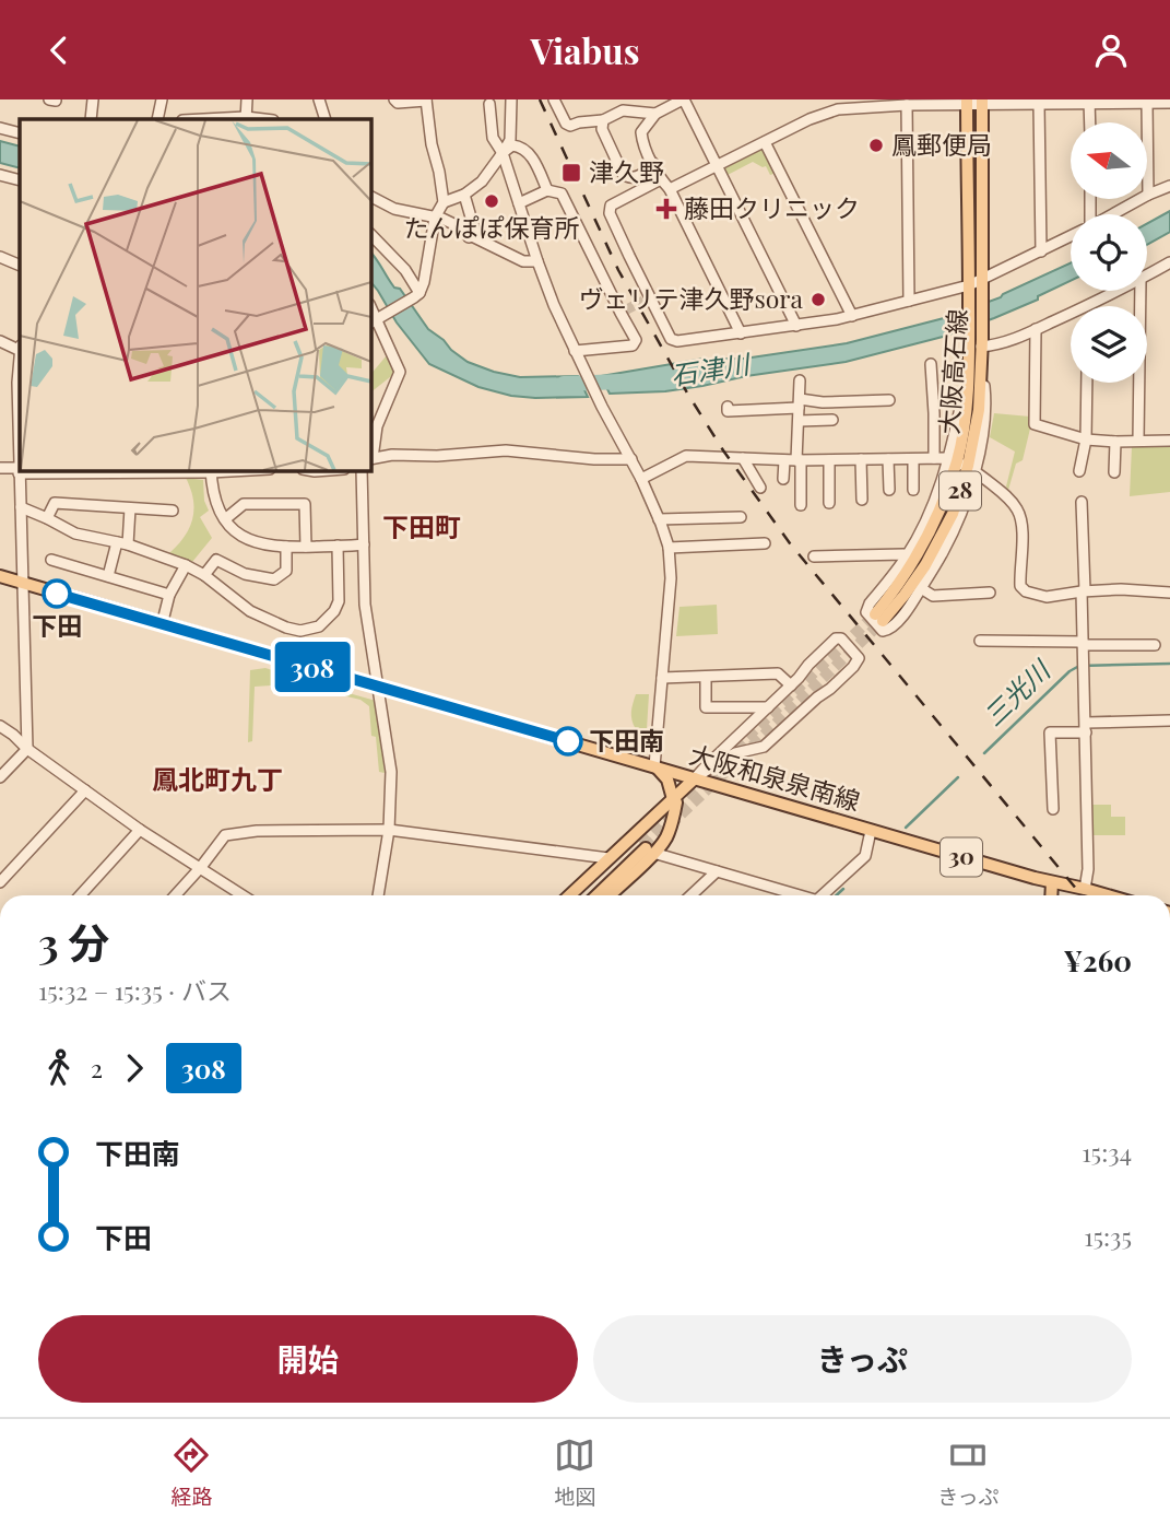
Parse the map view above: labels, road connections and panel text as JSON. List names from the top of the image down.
{
  "streets": {
    "main road": [
      "大阪高石線",
      "28",
      "大阪和泉泉南線",
      "30"
    ]
  },
  "districts": ["下田町", "鳳北町九丁"],
  "water": ["石津川", "三光川"],
  "places": {
    "other": [
      "鳳郵便局",
      "たんぽぽ保育所",
      "ヴェリテ津久野sora",
      "下田",
      "下田南"
    ],
    "transit": ["津久野"],
    "health": ["藤田クリニック"]
  },
  "lines": ["bus line 308"],
  "north": "left",
  "page": {
    "header": "Viabus",
    "on_map": "308",
    "heading": ["3 分", "15:32 – 15:35 · バス", "¥260"],
    "legs": ["2", "308"],
    "list": [
      {
        "name": "下田南",
        "value": "15:34"
      },
      {
        "name": "下田",
        "value": "15:35"
      }
    ],
    "buttons": ["開始", "きっぷ"],
    "tabs": ["経路", "地図", "きっぷ"]
  }
}
